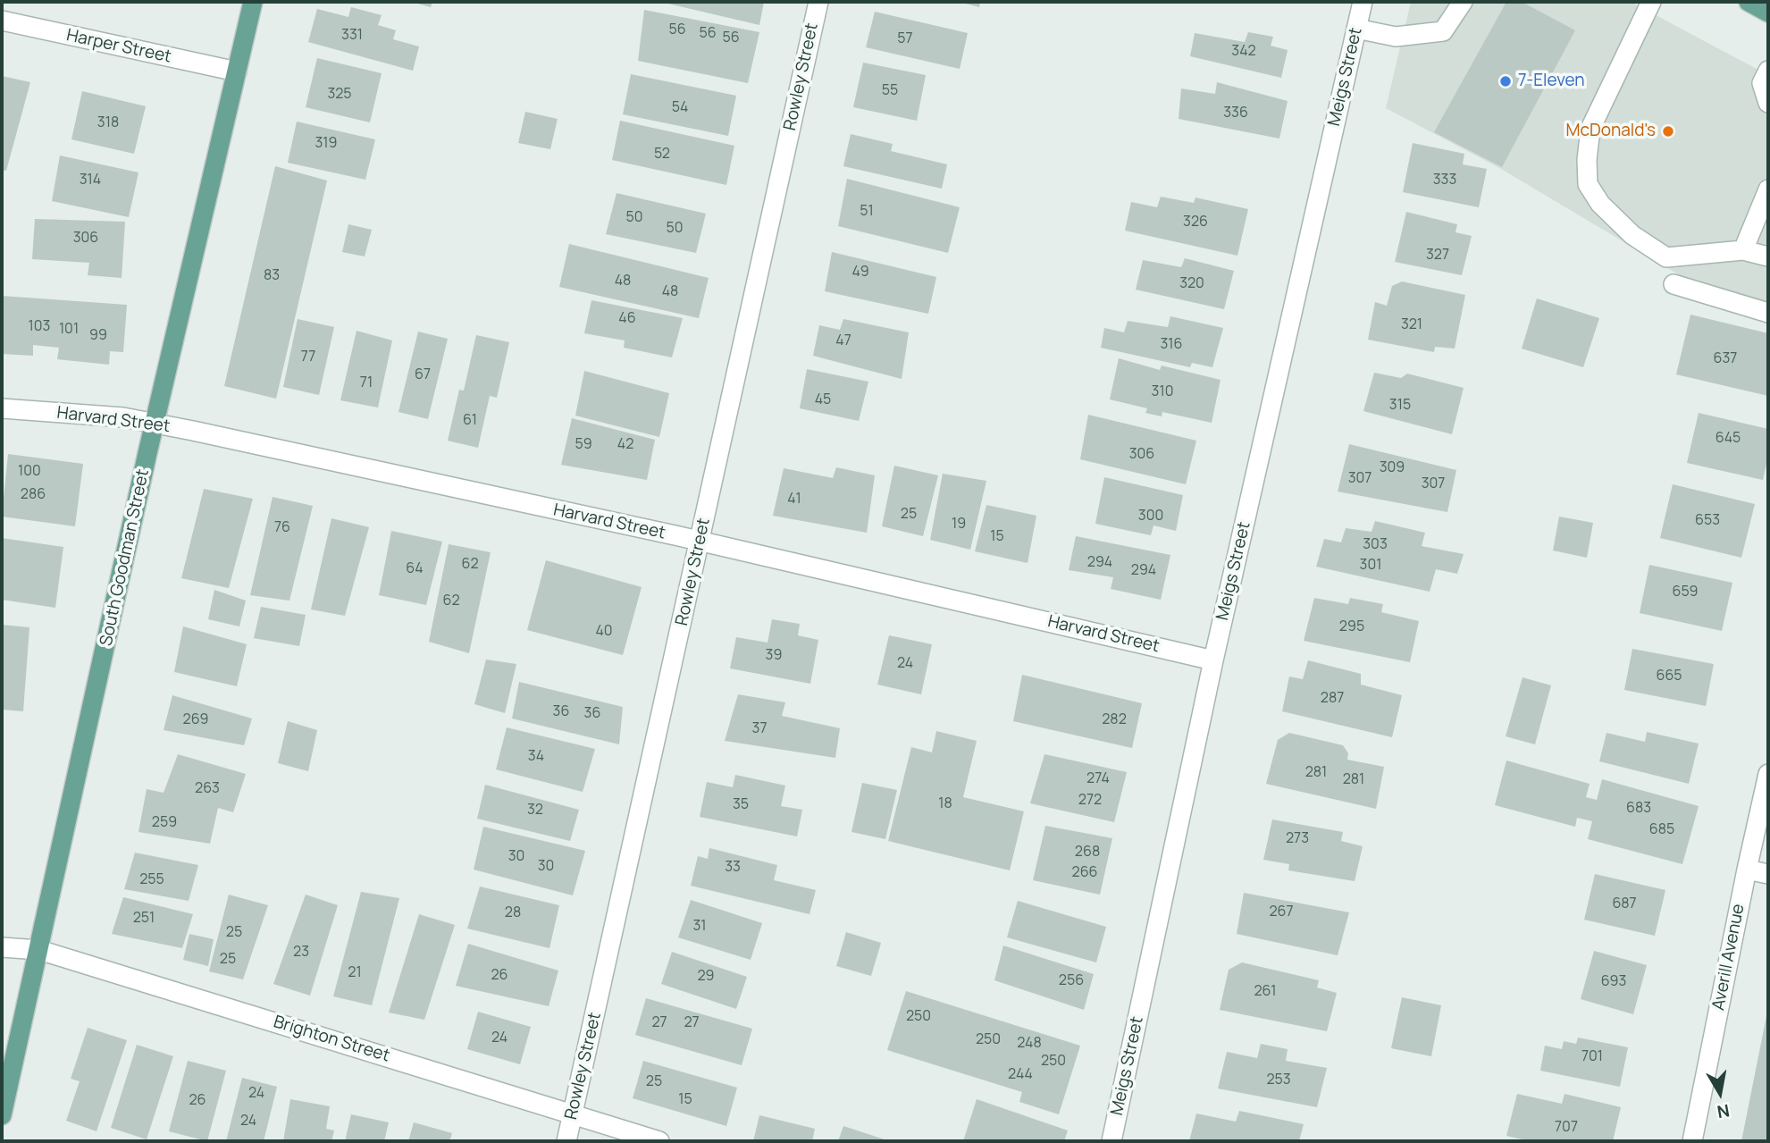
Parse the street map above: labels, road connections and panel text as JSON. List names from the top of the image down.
{
  "streets": {
    "main road": ["South Goodman Street"],
    "street": [
      "Harper Street",
      "Rowley Street",
      "Meigs Street",
      "Harvard Street",
      "Averill Avenue",
      "Brighton Street"
    ]
  },
  "crossings": [
    ["Harper Street", "South Goodman Street"],
    ["Rowley Street", "Harvard Street"],
    ["Rowley Street", "Brighton Street"],
    ["Meigs Street", "Harvard Street"],
    ["Harvard Street", "South Goodman Street"],
    ["South Goodman Street", "Brighton Street"]
  ],
  "places": ["7-Eleven", "McDonald's"],
  "house_numbers": [
    "56",
    "56",
    "331",
    "56",
    "57",
    "342",
    "55",
    "325",
    "54",
    "336",
    "318",
    "319",
    "52",
    "314",
    "333",
    "51",
    "50",
    "326",
    "50",
    "306",
    "327",
    "49",
    "83",
    "48",
    "320",
    "48",
    "46",
    "321",
    "103",
    "101",
    "99",
    "47",
    "316",
    "77",
    "637",
    "67",
    "71",
    "310",
    "45",
    "315",
    "61",
    "645",
    "59",
    "42",
    "306",
    "309",
    "100",
    "307",
    "307",
    "286",
    "41",
    "25",
    "300",
    "653",
    "19",
    "76",
    "15",
    "303",
    "294",
    "62",
    "301",
    "64",
    "294",
    "659",
    "62",
    "295",
    "40",
    "39",
    "24",
    "665",
    "287",
    "36",
    "36",
    "269",
    "282",
    "37",
    "34",
    "281",
    "274",
    "281",
    "263",
    "272",
    "18",
    "35",
    "683",
    "32",
    "259",
    "685",
    "273",
    "268",
    "30",
    "30",
    "33",
    "266",
    "255",
    "687",
    "267",
    "28",
    "251",
    "31",
    "25",
    "23",
    "25",
    "21",
    "26",
    "29",
    "256",
    "693",
    "261",
    "250",
    "27",
    "27",
    "24",
    "250",
    "248",
    "701",
    "250",
    "244",
    "253",
    "25",
    "24",
    "15",
    "26",
    "24",
    "707"
  ],
  "north": "bottom"
}
